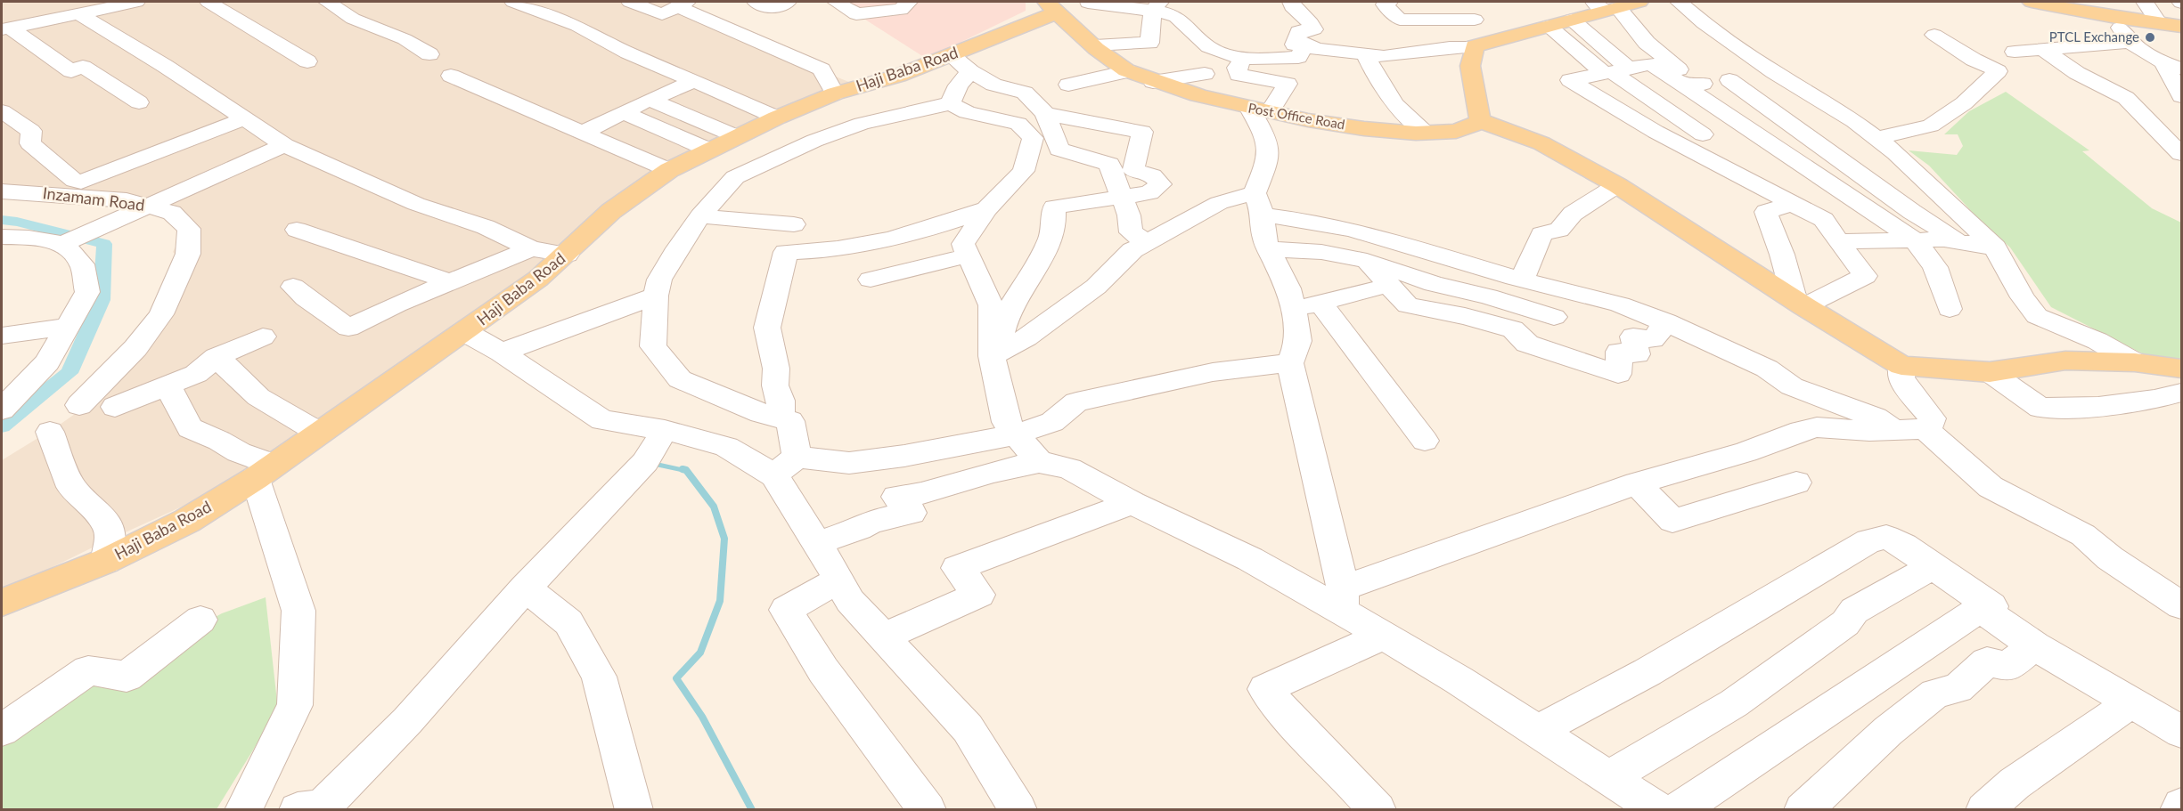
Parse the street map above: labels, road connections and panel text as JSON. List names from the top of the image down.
{
  "streets": {
    "main road": ["Haji Baba Road", "Post Office Road"],
    "street": ["Inzamam Road"]
  },
  "crossings": [
    ["Haji Baba Road", "Post Office Road"]
  ],
  "places": ["PTCL Exchange"]
}
